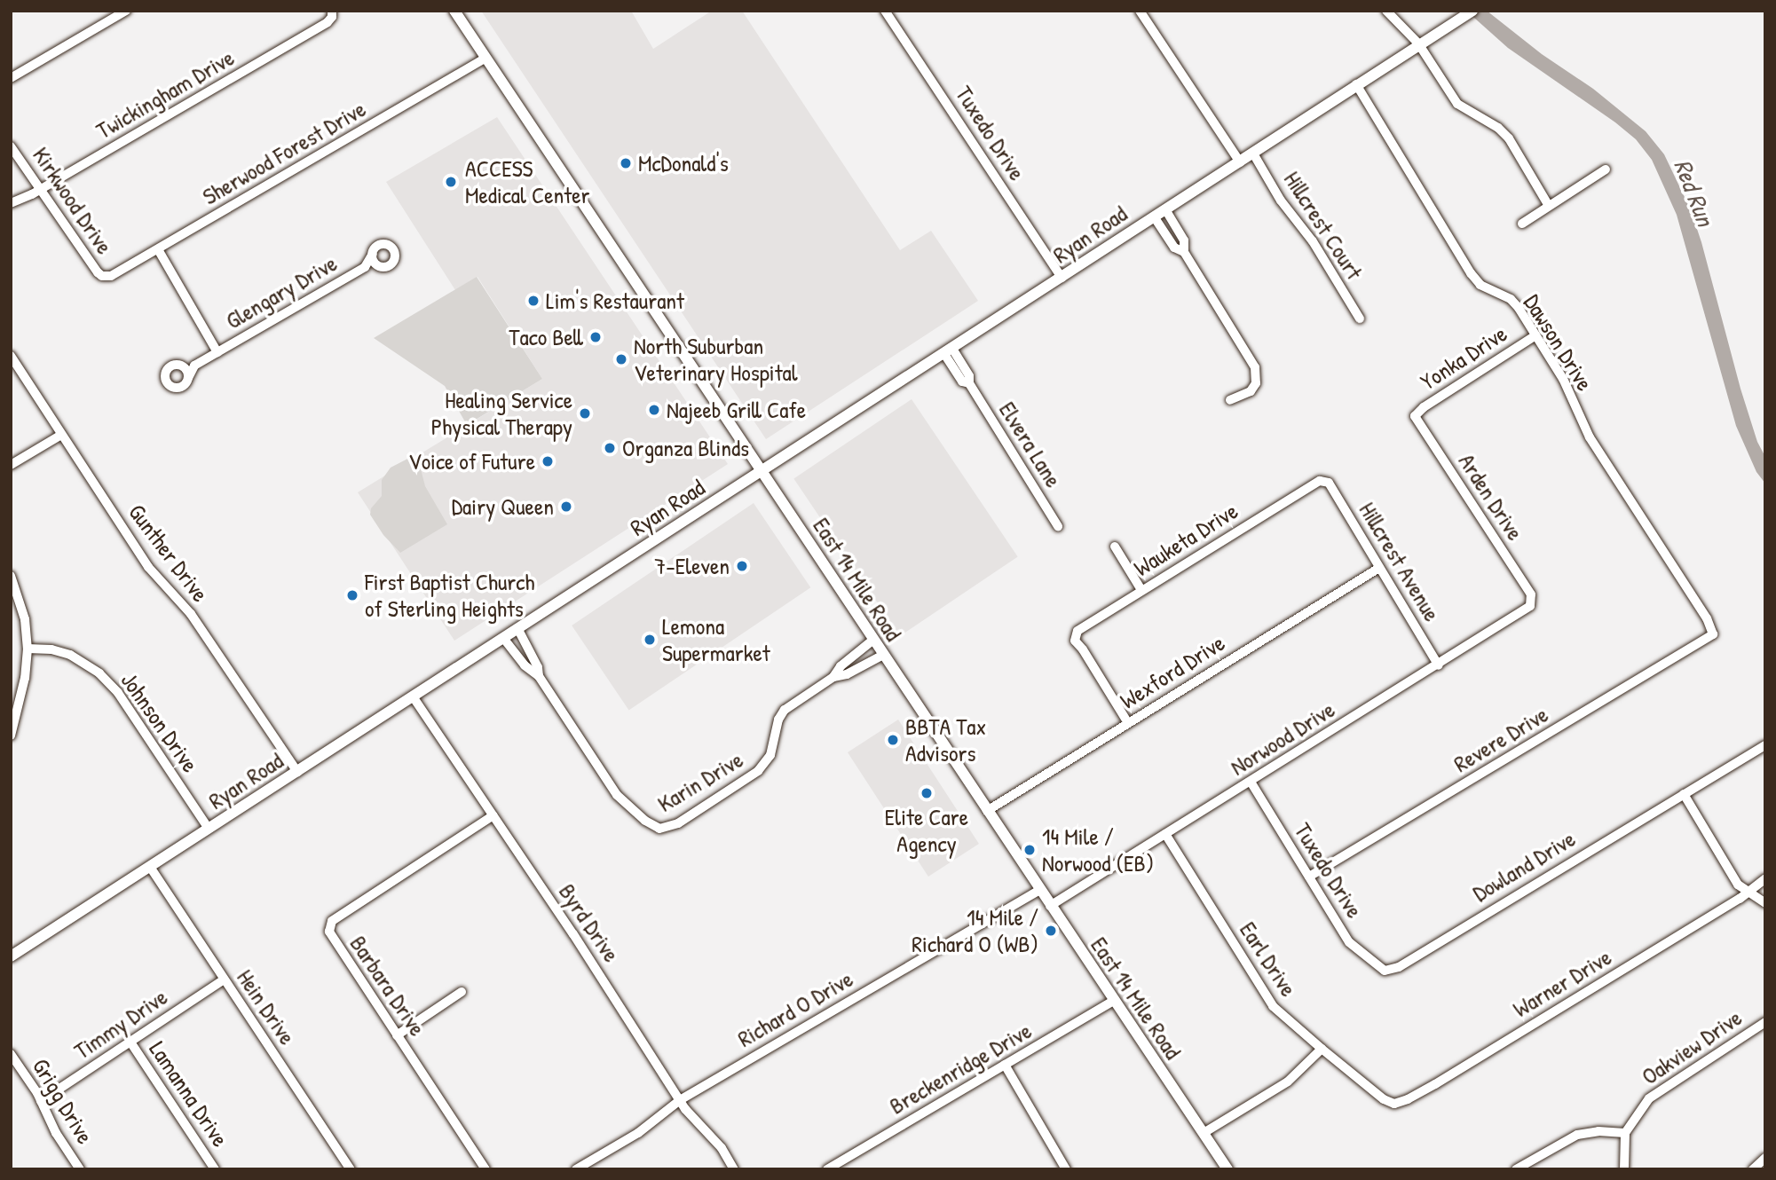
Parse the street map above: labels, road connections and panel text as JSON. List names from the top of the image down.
{
  "streets": {
    "main road": ["Ryan Road", "East 14 Mile Road"],
    "street": [
      "Twickingham Drive",
      "Tuxedo Drive",
      "Sherwood Forest Drive",
      "Kirkwood Drive",
      "Hillcrest Court",
      "Glengary Drive",
      "Dawson Drive",
      "Yonka Drive",
      "Elvera Lane",
      "Arden Drive",
      "Wauketa Drive",
      "Gunther Drive",
      "Hillcrest Avenue",
      "Wexford Drive",
      "Johnson Drive",
      "Norwood Drive",
      "Revere Drive",
      "Karin Drive",
      "Dowland Drive",
      "Byrd Drive",
      "Earl Drive",
      "Warner Drive",
      "Barbara Drive",
      "Hein Drive",
      "Richard O Drive",
      "Timmy Drive",
      "Oakview Drive",
      "Breckenridge Drive",
      "Lamanna Drive",
      "Grigg Drive"
    ]
  },
  "crossings": [
    ["Twickingham Drive", "Kirkwood Drive"],
    ["Tuxedo Drive", "Ryan Road"],
    ["Tuxedo Drive", "Norwood Drive"],
    ["Tuxedo Drive", "Revere Drive"],
    ["Tuxedo Drive", "Dowland Drive"],
    ["Sherwood Forest Drive", "Kirkwood Drive"],
    ["Sherwood Forest Drive", "Glengary Drive"],
    ["Sherwood Forest Drive", "East 14 Mile Road"],
    ["Hillcrest Court", "Ryan Road"],
    ["Ryan Road", "Dawson Drive"],
    ["Ryan Road", "Elvera Lane"],
    ["Ryan Road", "Gunther Drive"],
    ["Ryan Road", "East 14 Mile Road"],
    ["Ryan Road", "Johnson Drive"],
    ["Ryan Road", "Karin Drive"],
    ["Ryan Road", "Byrd Drive"],
    ["Ryan Road", "Hein Drive"],
    ["Dawson Drive", "Yonka Drive"],
    ["Dawson Drive", "Revere Drive"],
    ["Yonka Drive", "Arden Drive"],
    ["Arden Drive", "Norwood Drive"],
    ["Wauketa Drive", "Hillcrest Avenue"],
    ["Wauketa Drive", "Wexford Drive"],
    ["Hillcrest Avenue", "Wexford Drive"],
    ["Hillcrest Avenue", "Norwood Drive"],
    ["East 14 Mile Road", "Wexford Drive"],
    ["East 14 Mile Road", "Norwood Drive"],
    ["East 14 Mile Road", "Karin Drive"],
    ["East 14 Mile Road", "Richard O Drive"],
    ["East 14 Mile Road", "Breckenridge Drive"],
    ["Norwood Drive", "Earl Drive"],
    ["Byrd Drive", "Barbara Drive"],
    ["Byrd Drive", "Richard O Drive"],
    ["Earl Drive", "Warner Drive"],
    ["Hein Drive", "Timmy Drive"],
    ["Timmy Drive", "Lamanna Drive"],
    ["Timmy Drive", "Grigg Drive"]
  ],
  "water": ["Red Run"],
  "places": [
    "McDonald's",
    "ACCESS Medical Center",
    "Lim's Restaurant",
    "Taco Bell",
    "North Suburban Veterinary Hospital",
    "Najeeb Grill Cafe",
    "Healing Service Physical Therapy",
    "Organza Blinds",
    "Voice of Future",
    "Dairy Queen",
    "7-Eleven",
    "First Baptist Church of Sterling Heights",
    "Lemona Supermarket",
    "BBTA Tax Advisors",
    "Elite Care Agency",
    "14 Mile / Norwood (EB)",
    "14 Mile / Richard O (WB)"
  ]
}
